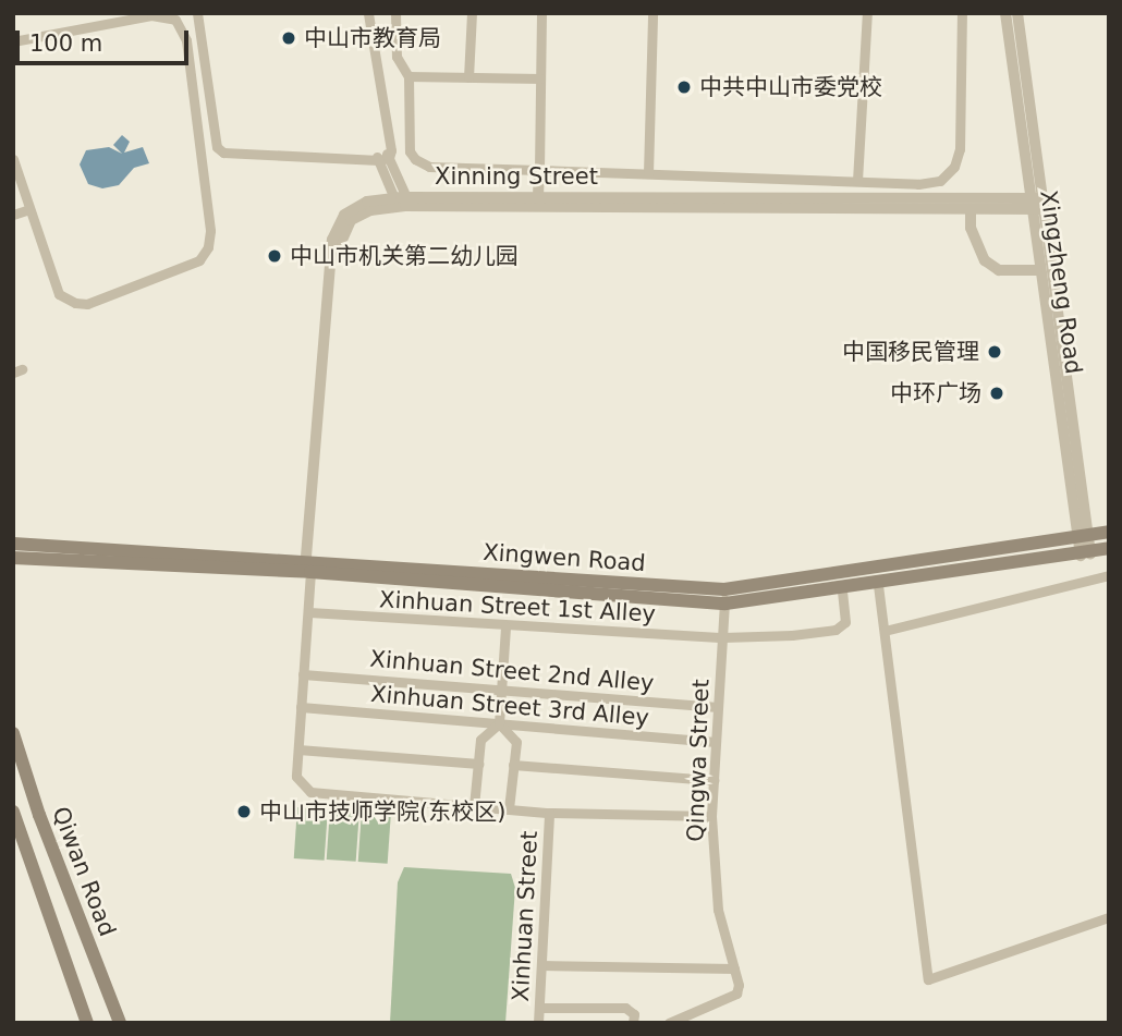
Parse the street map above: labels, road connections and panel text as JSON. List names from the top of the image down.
{
  "streets": {
    "main road": ["Xingwen Road", "Qiwan Road"],
    "street": [
      "Xinning Street",
      "Xingzheng Road",
      "Xinhuan Street 1st Alley",
      "Xinhuan Street 2nd Alley",
      "Xinhuan Street 3rd Alley",
      "Qingwa Street",
      "Xinhuan Street"
    ]
  },
  "crossings": [
    ["Xinning Street", "Xingzheng Road"],
    ["Xinning Street", "Xingwen Road"],
    ["Xingzheng Road", "Xingwen Road"],
    ["Xingwen Road", "Xinhuan Street 1st Alley"],
    ["Xingwen Road", "Qingwa Street"],
    ["Xinhuan Street 1st Alley", "Qingwa Street"],
    ["Xinhuan Street 2nd Alley", "Qingwa Street"],
    ["Xinhuan Street 3rd Alley", "Qingwa Street"]
  ],
  "places": [
    "中山市教育局",
    "中共中山市委党校",
    "中山市机关第二幼儿园",
    "中国移民管理",
    "中环广场",
    "中山市技师学院(东校区)"
  ],
  "scale_bar": "100 m"
}
